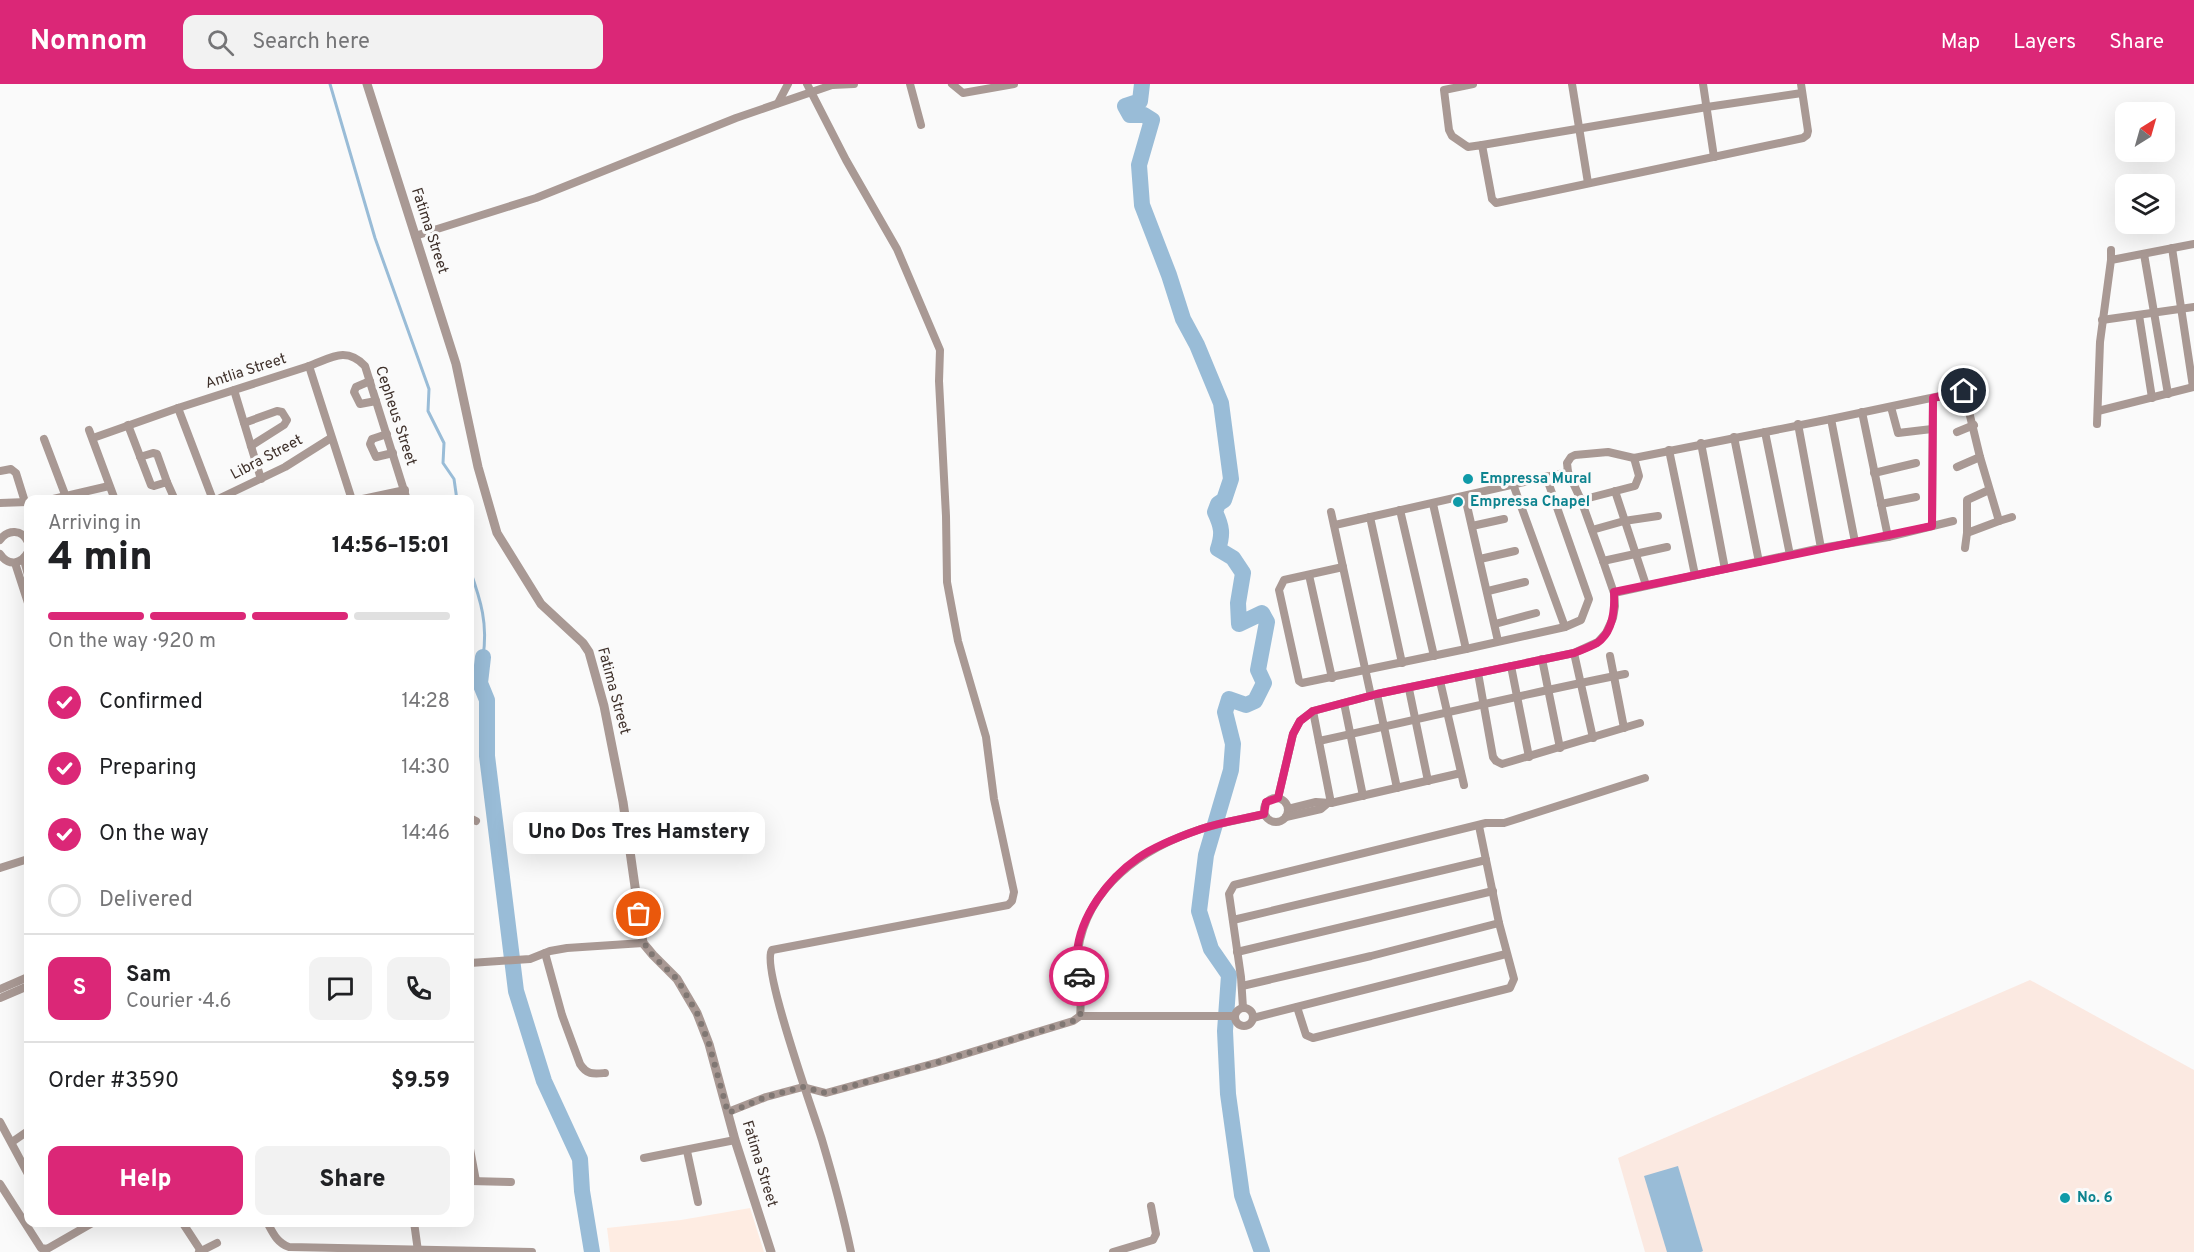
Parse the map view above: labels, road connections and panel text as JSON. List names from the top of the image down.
{
  "streets": {
    "street": [
      "Fatima Street",
      "Antlia Street",
      "Cepheus Street",
      "Libra Street"
    ]
  },
  "crossings": [
    ["Antlia Street", "Cepheus Street"],
    ["Antlia Street", "Libra Street"]
  ],
  "places": [
    "Empressa Mural",
    "Empressa Chapel",
    "Uno Dos Tres Hamstery",
    "No. 6"
  ],
  "north": "top right",
  "page": {
    "header": "Nomnom",
    "search": "Search here",
    "nav": ["Map", "Layers", "Share"],
    "heading": ["4 min", "Arriving in", "14:56–15:01"],
    "panel": [
      "Sam",
      "Courier · 4.6",
      "Order #3590",
      "$9.59"
    ],
    "bar": "On the way · 920 m",
    "list": [
      ["Confirmed", "14:28"],
      ["Preparing", "14:30"],
      ["On the way", "14:46"],
      "Delivered"
    ],
    "bubble": "Uno Dos Tres Hamstery",
    "round": "S",
    "buttons": ["Help", "Share"]
  }
}
